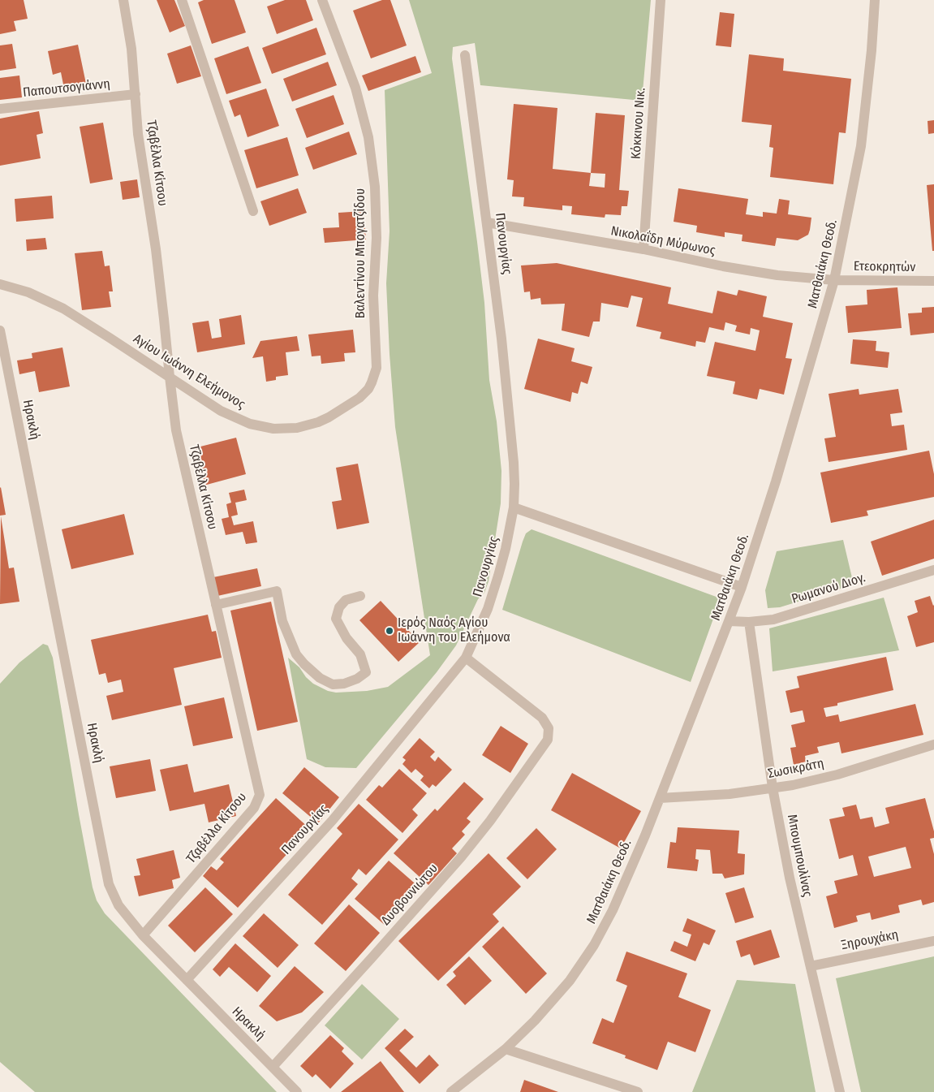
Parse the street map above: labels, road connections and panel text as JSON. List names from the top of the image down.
{
  "streets": {
    "street": [
      "Παπουτσογιάννη",
      "Κόκκινου Νικ.",
      "Τζαβέλλα Κίτσου",
      "Νικολαΐδη Μύρωνος",
      "Πανουργίας",
      "Βαλεντίνου Μπογατζίδου",
      "Ματθαιάκη Θεοδ.",
      "Ετεοκρητών",
      "Αγίου Ιωάννη Ελεήμονος",
      "Ηρακλή",
      "Ρωμανού Διογ.",
      "Σωσικράτη",
      "Μπουμπουλίνας",
      "Δυοβουνιώτου",
      "Ξηρουχάκη"
    ]
  },
  "crossings": [
    ["Παπουτσογιάννη", "Τζαβέλλα Κίτσου"],
    ["Κόκκινου Νικ.", "Νικολαΐδη Μύρωνος"],
    ["Τζαβέλλα Κίτσου", "Αγίου Ιωάννη Ελεήμονος"],
    ["Τζαβέλλα Κίτσου", "Ηρακλή"],
    ["Νικολαΐδη Μύρωνος", "Πανουργίας"],
    ["Νικολαΐδη Μύρωνος", "Ματθαιάκη Θεοδ."],
    ["Νικολαΐδη Μύρωνος", "Ετεοκρητών"],
    ["Πανουργίας", "Ηρακλή"],
    ["Πανουργίας", "Δυοβουνιώτου"],
    ["Βαλεντίνου Μπογατζίδου", "Αγίου Ιωάννη Ελεήμονος"],
    ["Ματθαιάκη Θεοδ.", "Ετεοκρητών"],
    ["Ματθαιάκη Θεοδ.", "Ρωμανού Διογ."],
    ["Ματθαιάκη Θεοδ.", "Σωσικράτη"],
    ["Ηρακλή", "Δυοβουνιώτου"],
    ["Ρωμανού Διογ.", "Μπουμπουλίνας"],
    ["Σωσικράτη", "Μπουμπουλίνας"],
    ["Μπουμπουλίνας", "Ξηρουχάκη"]
  ],
  "places": ["Ιερός Ναός Αγίου Ιωάννη του Ελεήμονα"]
}
